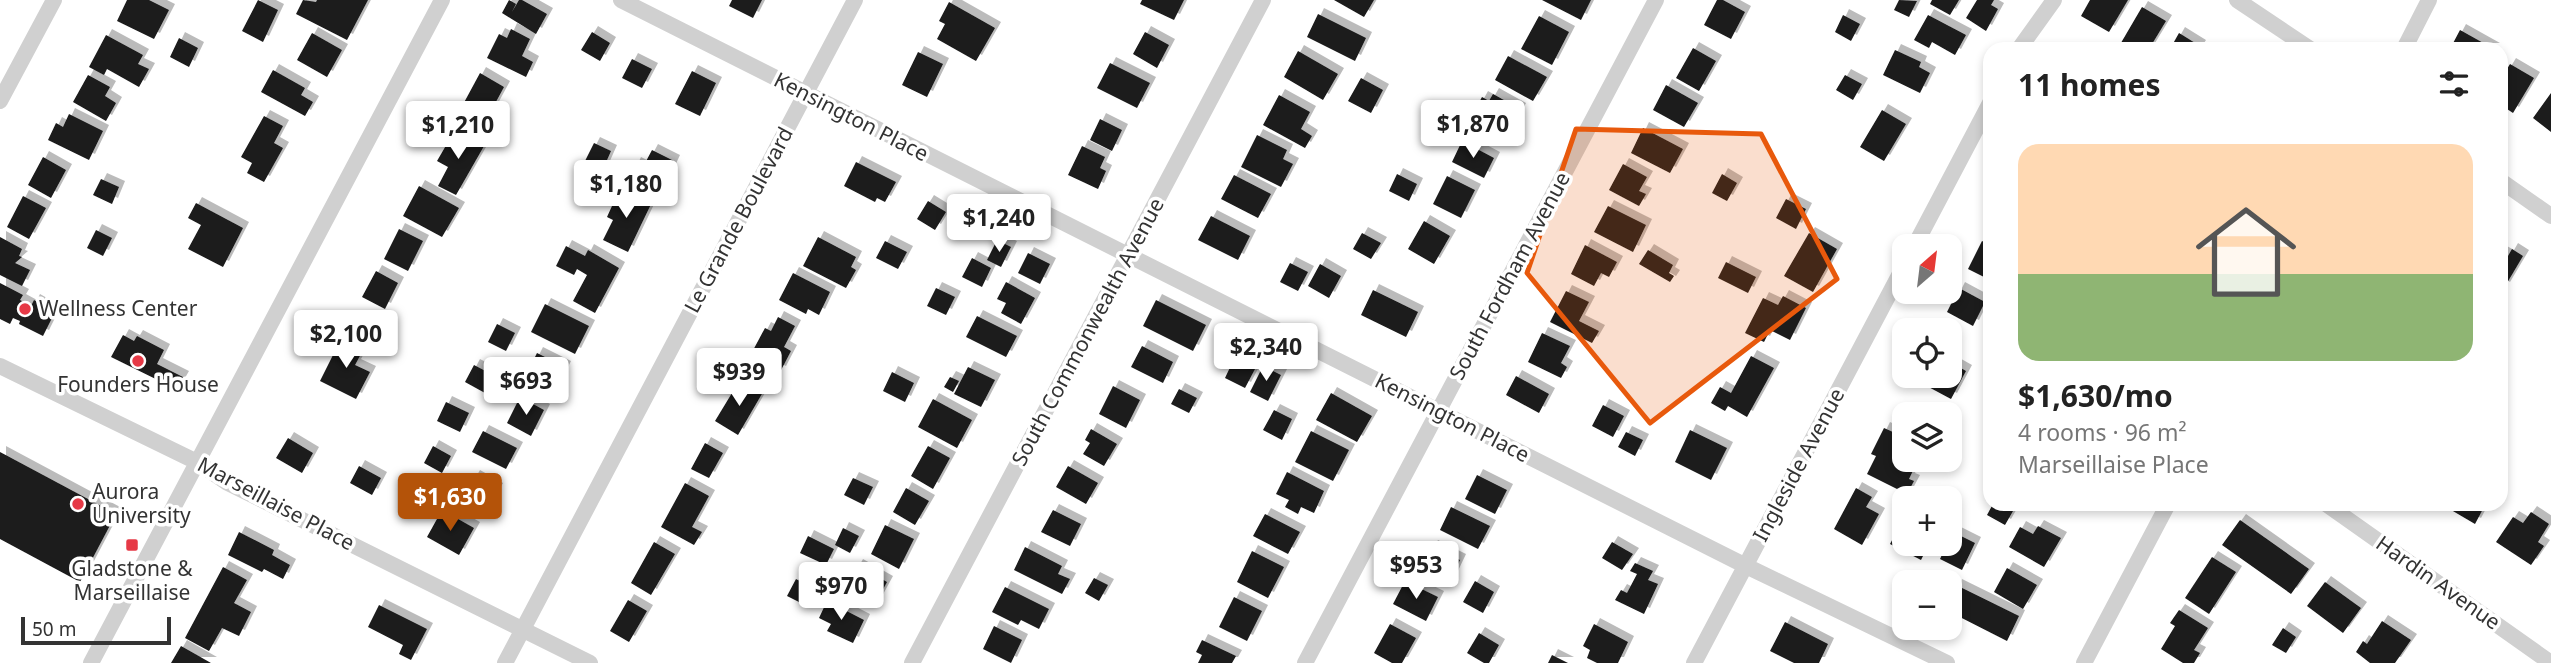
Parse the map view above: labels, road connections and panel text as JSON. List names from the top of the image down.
{
  "streets": {
    "street": [
      "Kensington Place",
      "Le Grande Boulevard",
      "South Fordham Avenue",
      "South Commonwealth Avenue",
      "Ingleside Avenue",
      "Marseillaise Place",
      "Hardin Avenue"
    ]
  },
  "crossings": [
    ["Kensington Place", "Le Grande Boulevard"],
    ["Kensington Place", "South Fordham Avenue"],
    ["Kensington Place", "South Commonwealth Avenue"],
    ["Kensington Place", "Ingleside Avenue"],
    ["Le Grande Boulevard", "Marseillaise Place"]
  ],
  "places": {
    "other": ["Wellness Center", "Founders House", "Aurora University"],
    "transit": ["Gladstone & Marseillaise"]
  },
  "scale_bar": "50 m",
  "north": "top right",
  "page": {
    "heading": "11 homes",
    "price": [
      "$1,870",
      "$1,210",
      "$1,180",
      "$1,240",
      "$2,100",
      "$2,340",
      "$939",
      "$693",
      "$1,630",
      "$953",
      "$970"
    ],
    "list": [
      {
        "name": "$1,630/mo",
        "note": "4 rooms · 96 m² · Marseillaise Place"
      }
    ],
    "map_buttons": ["+", "−"],
    "scale": "50 m"
  }
}
